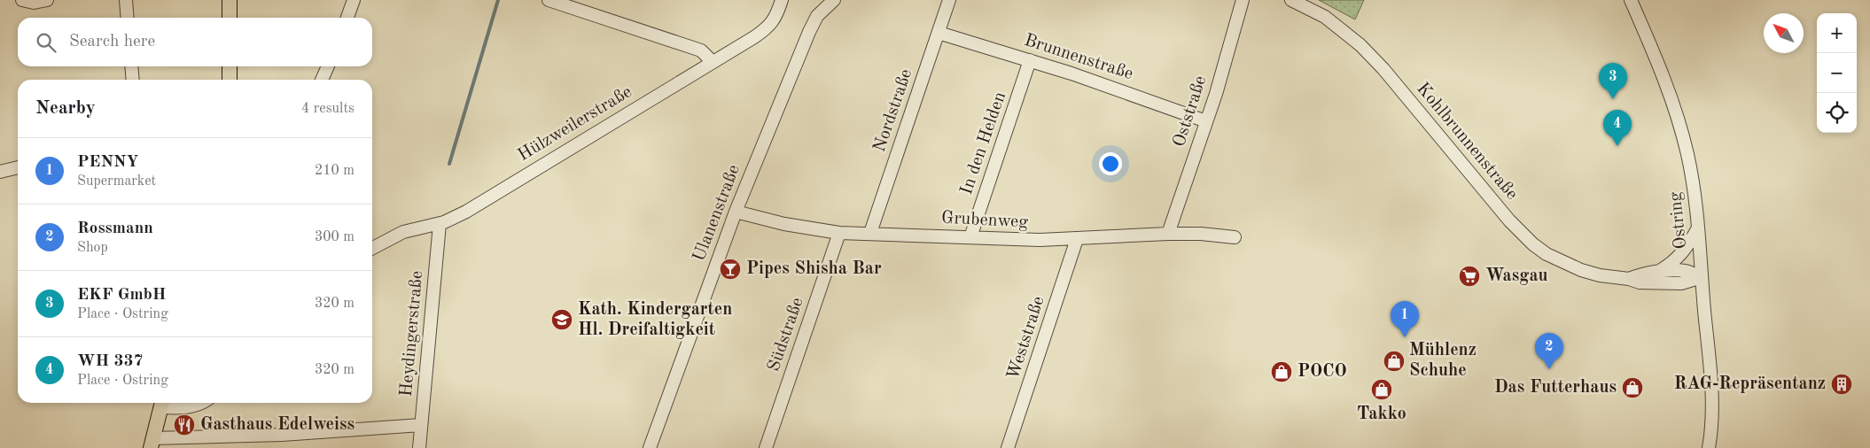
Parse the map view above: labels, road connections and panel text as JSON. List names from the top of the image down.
{
  "streets": {
    "street": [
      "Brunnenstraße",
      "Nordstraße",
      "Oststraße",
      "Hülzweilerstraße",
      "Kohlbrunnenstraße",
      "In den Helden",
      "Ulanenstraße",
      "Grubenweg",
      "Ostring",
      "Heydingerstraße",
      "Südstraße",
      "Weststraße"
    ]
  },
  "crossings": [
    ["Brunnenstraße", "Nordstraße"],
    ["Brunnenstraße", "Oststraße"],
    ["Brunnenstraße", "In den Helden"],
    ["Nordstraße", "Grubenweg"],
    ["Oststraße", "Grubenweg"],
    ["Hülzweilerstraße", "Heydingerstraße"],
    ["Kohlbrunnenstraße", "Ostring"],
    ["In den Helden", "Grubenweg"],
    ["Ulanenstraße", "Grubenweg"],
    ["Grubenweg", "Südstraße"],
    ["Grubenweg", "Weststraße"]
  ],
  "places": {
    "bar": ["Pipes Shisha Bar"],
    "supermarket": ["Wasgau"],
    "school or university": ["Kath. Kindergarten Hl. Dreifaltigkeit"],
    "shop": [
      "Mühlenz Schuhe",
      "POCO",
      "Das Futterhaus",
      "Takko"
    ],
    "building": ["RAG-Repräsentanz"],
    "restaurant": ["Gasthaus Edelweiss"]
  },
  "north": "top left",
  "page": {
    "map_buttons": ["+", "−"],
    "search": "Search here",
    "pins": [
      "3",
      "4",
      "1",
      "2"
    ],
    "heading": ["Nearby", "4 results"],
    "list": [
      {
        "mark": "1",
        "name": "PENNY",
        "note": "Supermarket",
        "value": "210 m"
      },
      {
        "mark": "2",
        "name": "Rossmann",
        "note": "Shop",
        "value": "300 m"
      },
      {
        "mark": "3",
        "name": "EKF GmbH",
        "note": "Place · Ostring",
        "value": "320 m"
      },
      {
        "mark": "4",
        "name": "WH 337",
        "note": "Place · Ostring",
        "value": "320 m"
      }
    ]
  }
}
